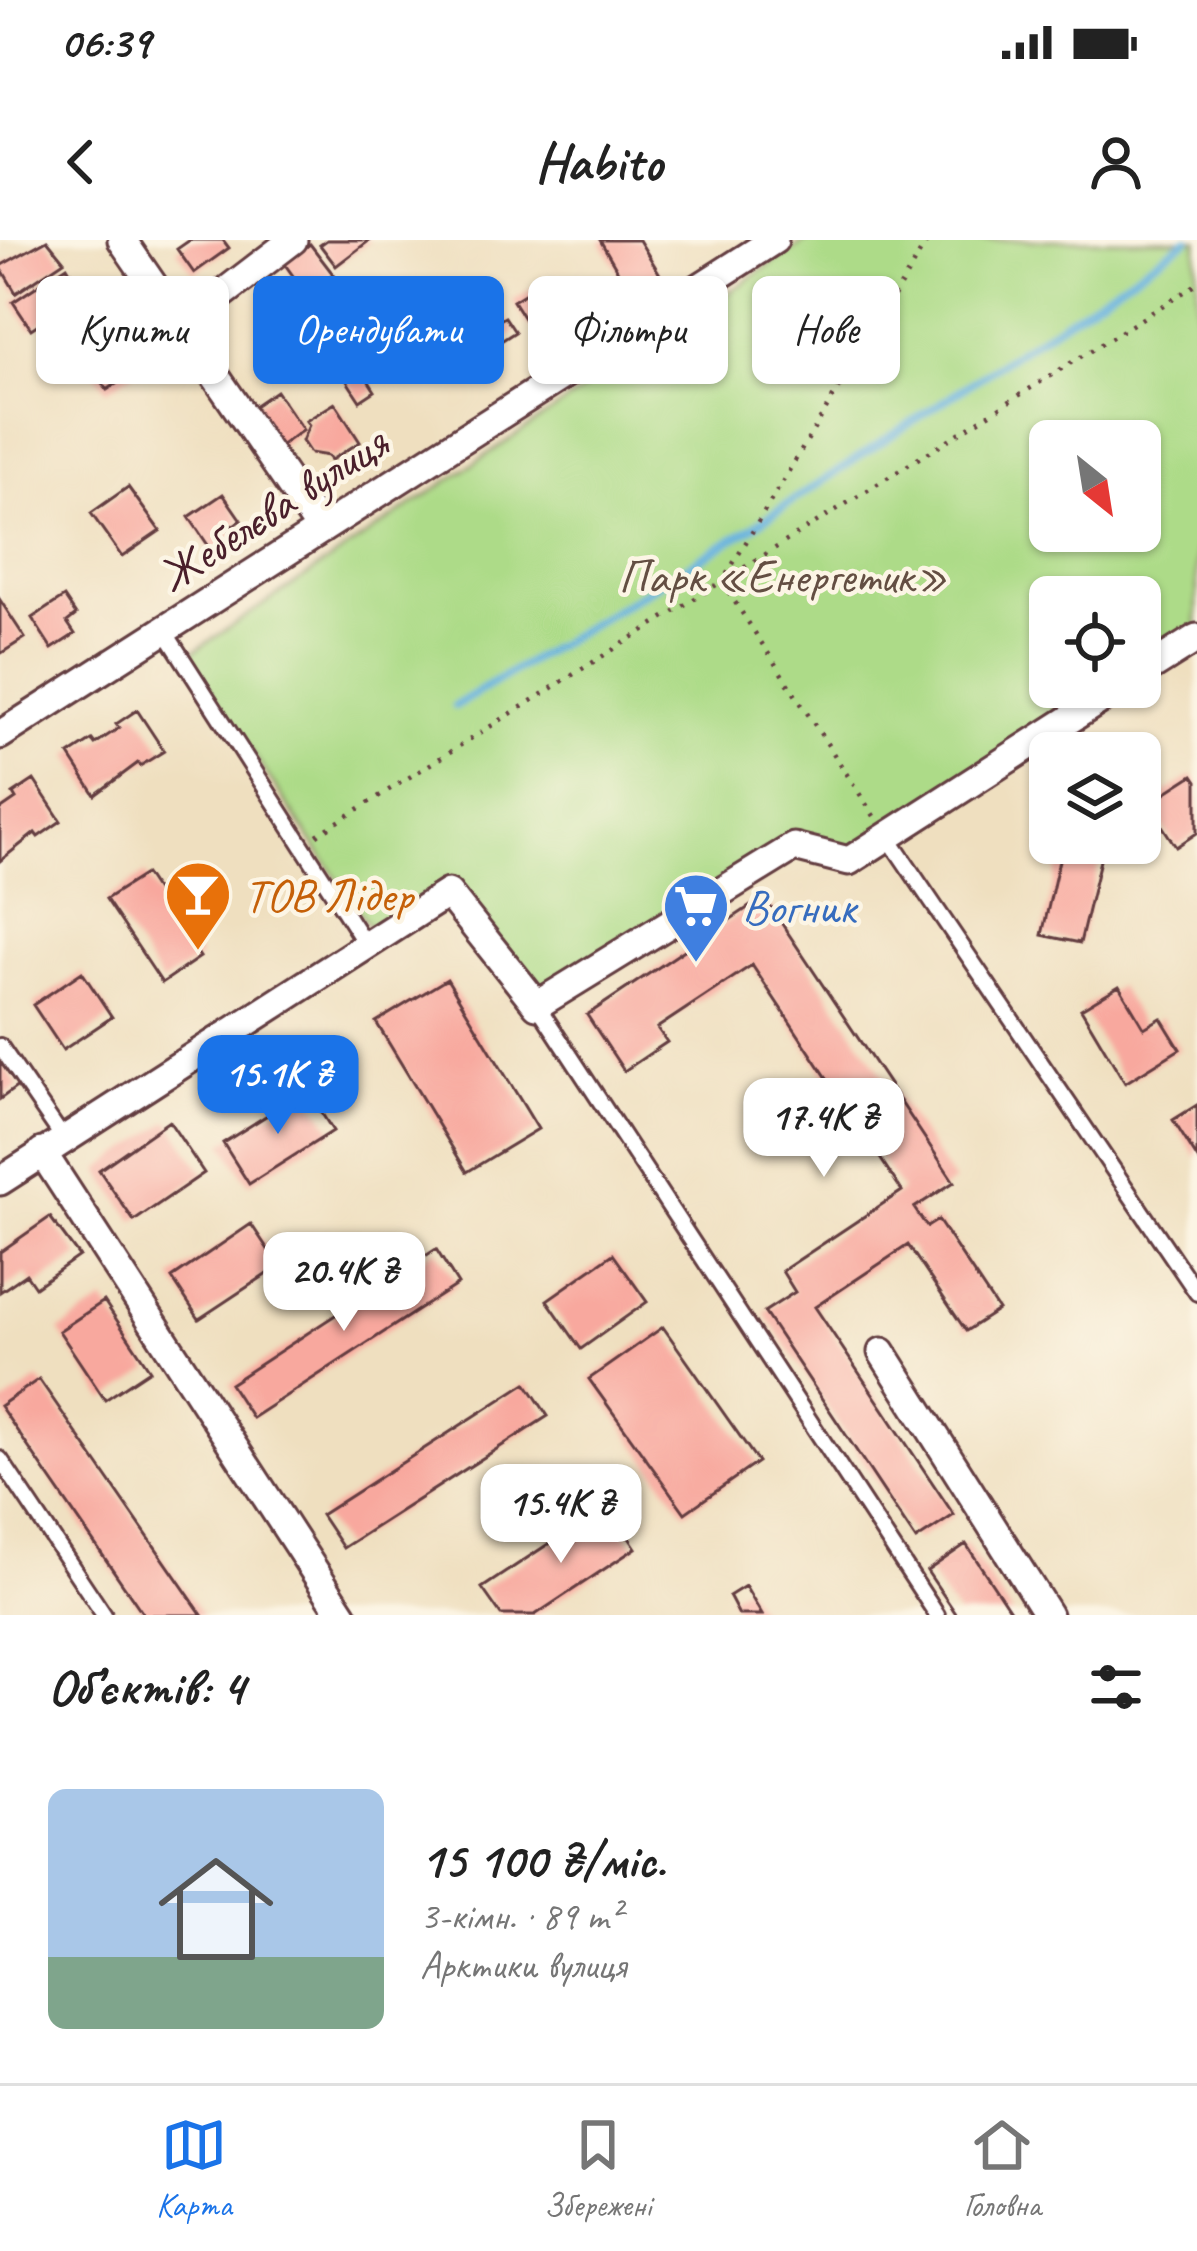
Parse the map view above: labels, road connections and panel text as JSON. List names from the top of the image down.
{
  "streets": {
    "street": ["Жебелєва вулиця"]
  },
  "parks": ["Парк «Енергетик»"],
  "places": {
    "bar": ["ТОВ Лідер"],
    "supermarket": ["Вогник"]
  },
  "north": "bottom right",
  "page": {
    "status": "06:39",
    "header": "Habito",
    "chip": [
      "Купити",
      "Орендувати",
      "Фільтри",
      "Нове"
    ],
    "price": [
      "15.1K ₴",
      "17.4K ₴",
      "20.4K ₴",
      "15.4K ₴"
    ],
    "heading": "Об’єктів: 4",
    "list": [
      {
        "name": "15 100 ₴/міс.",
        "note": "3-кімн. · 89 m² · Арктики вулиця"
      }
    ],
    "tabs": ["Карта", "Збережені", "Головна"]
  }
}
